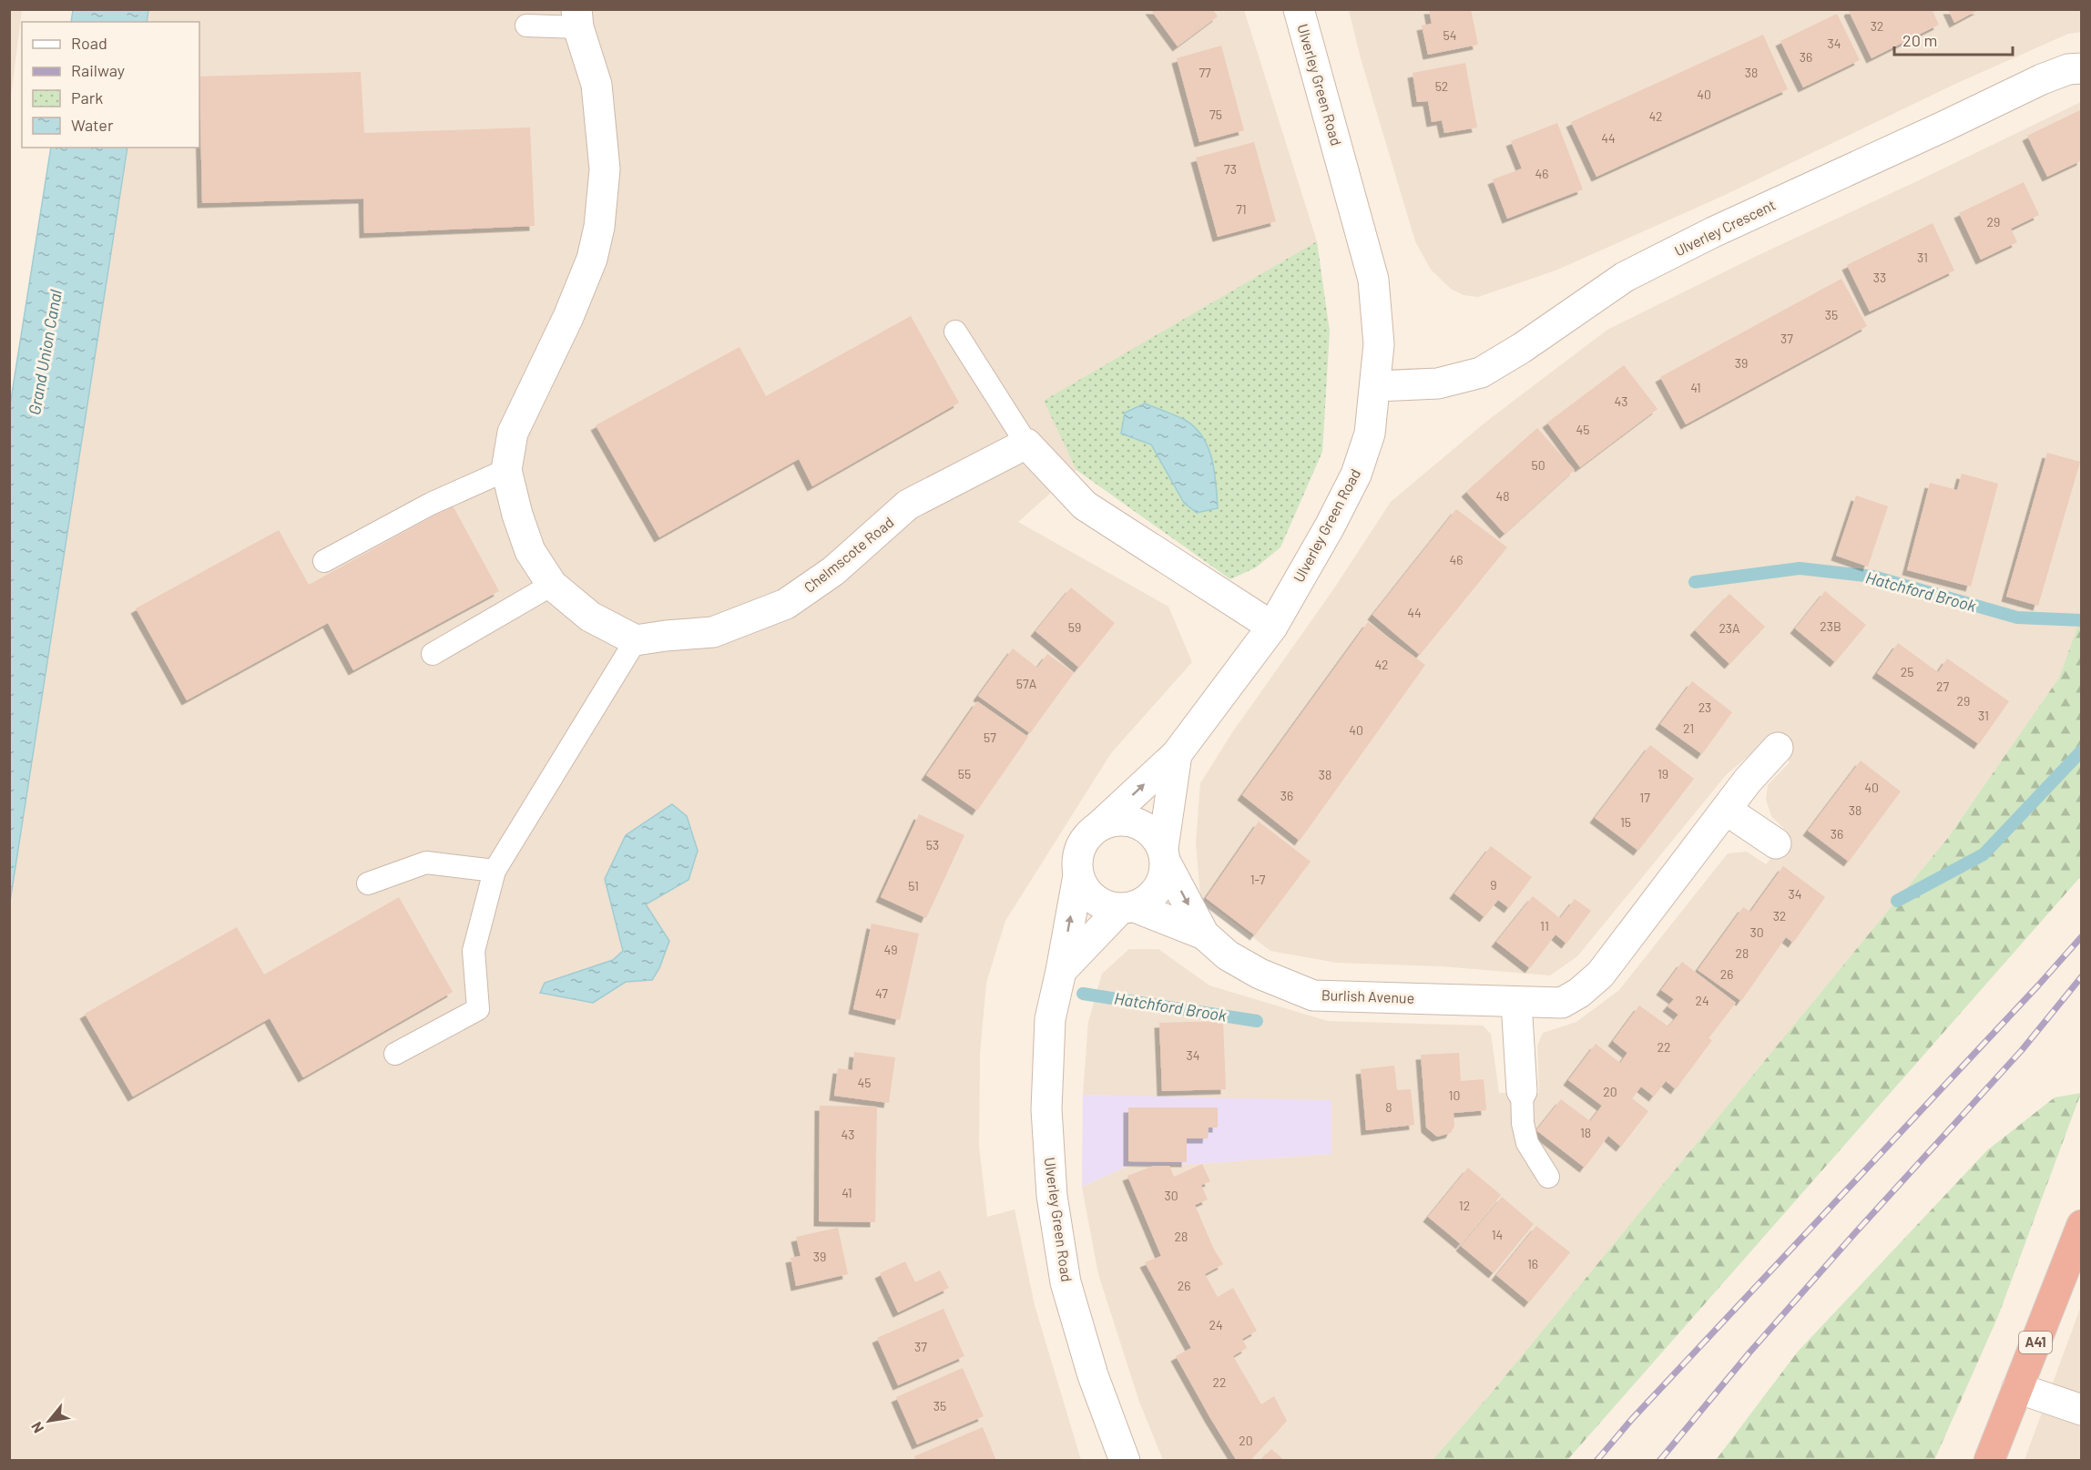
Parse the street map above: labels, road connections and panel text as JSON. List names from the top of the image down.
{
  "streets": {
    "highway": ["A41"],
    "street": [
      "Ulverley Green Road",
      "Ulverley Crescent",
      "Chelmscote Road",
      "Burlish Avenue"
    ]
  },
  "crossings": [
    ["Ulverley Green Road", "Ulverley Crescent"],
    ["Ulverley Green Road", "Burlish Avenue"]
  ],
  "water": ["Grand Union Canal", "Hatchford Brook"],
  "house_numbers": [
    "32",
    "54",
    "34",
    "36",
    "77",
    "38",
    "52",
    "40",
    "75",
    "42",
    "44",
    "73",
    "46",
    "71",
    "29",
    "31",
    "33",
    "35",
    "37",
    "39",
    "41",
    "43",
    "45",
    "50",
    "48",
    "46",
    "44",
    "23B",
    "59",
    "23A",
    "42",
    "25",
    "57A",
    "27",
    "29",
    "23",
    "31",
    "21",
    "40",
    "57",
    "55",
    "19",
    "38",
    "40",
    "36",
    "17",
    "38",
    "15",
    "36",
    "53",
    "1-7",
    "9",
    "51",
    "34",
    "32",
    "11",
    "30",
    "49",
    "28",
    "26",
    "47",
    "24",
    "22",
    "34",
    "45",
    "20",
    "10",
    "8",
    "18",
    "43",
    "41",
    "30",
    "12",
    "14",
    "28",
    "39",
    "16",
    "26",
    "24",
    "37",
    "22",
    "35",
    "20"
  ],
  "legend": [
    "Road",
    "Railway",
    "Park",
    "Water"
  ],
  "scale_bar": "20 m",
  "north": "bottom left"
}
